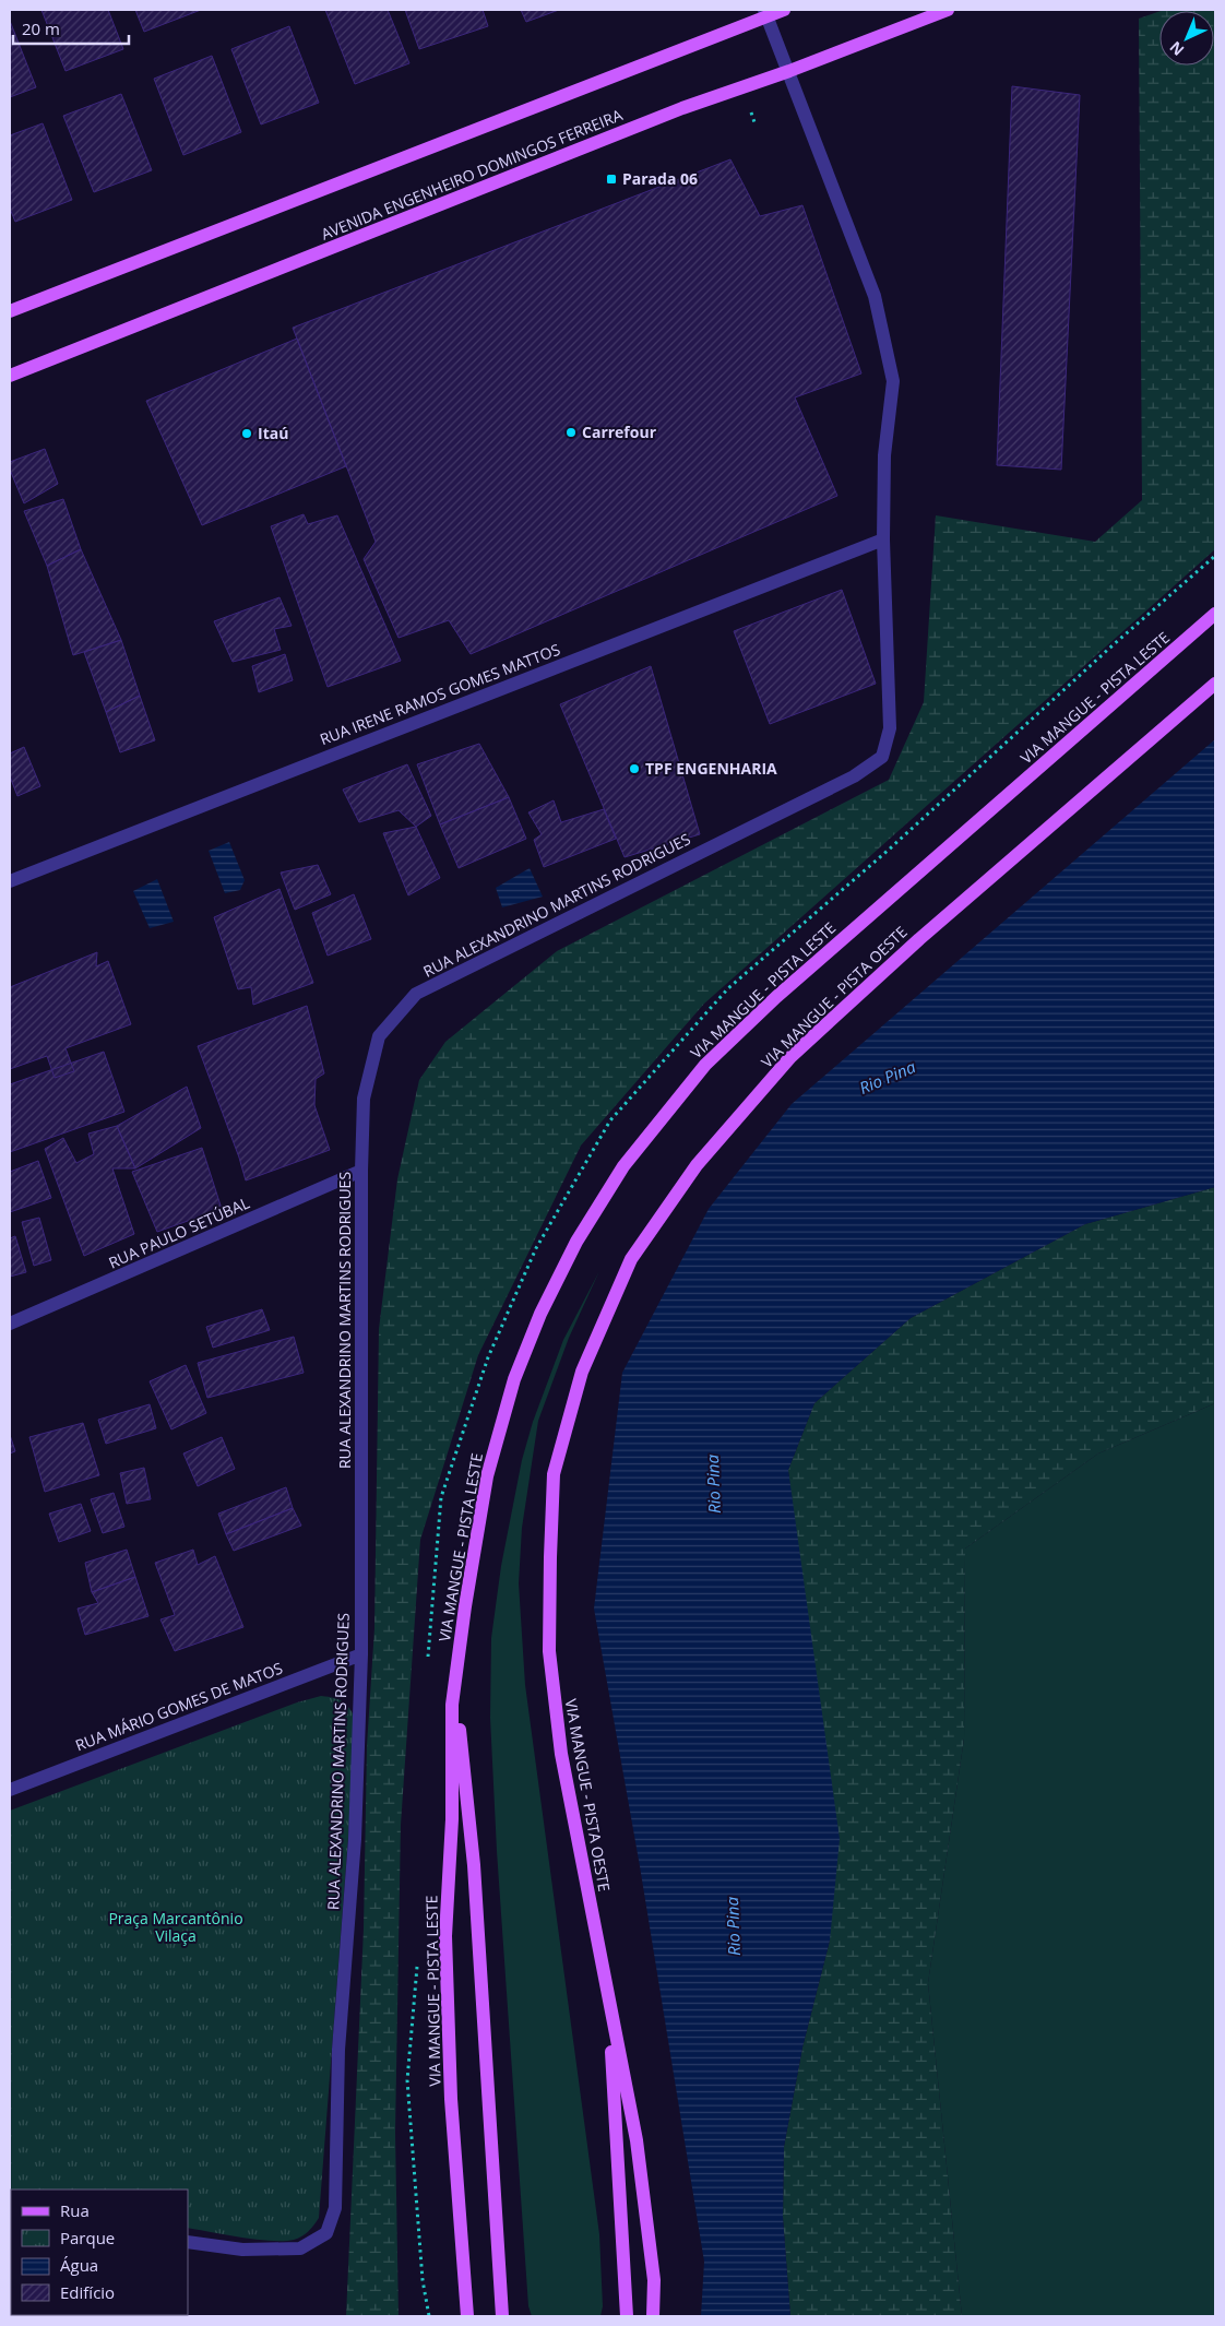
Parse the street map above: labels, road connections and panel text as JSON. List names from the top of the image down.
{
  "streets": {
    "main road": ["AVENIDA ENGENHEIRO DOMINGOS FERREIRA", "VIA MANGUE - PISTA LESTE", "VIA MANGUE - PISTA OESTE"],
    "street": [
      "RUA IRENE RAMOS GOMES MATTOS",
      "RUA ALEXANDRINO MARTINS RODRIGUES",
      "RUA PAULO SETÚBAL",
      "RUA MÁRIO GOMES DE MATOS"
    ]
  },
  "crossings": [
    ["AVENIDA ENGENHEIRO DOMINGOS FERREIRA", "RUA ALEXANDRINO MARTINS RODRIGUES"],
    ["RUA IRENE RAMOS GOMES MATTOS", "RUA ALEXANDRINO MARTINS RODRIGUES"],
    ["RUA ALEXANDRINO MARTINS RODRIGUES", "RUA PAULO SETÚBAL"],
    ["RUA ALEXANDRINO MARTINS RODRIGUES", "RUA MÁRIO GOMES DE MATOS"]
  ],
  "water": ["Rio Pina"],
  "parks": ["Praça Marcantônio Vilaça"],
  "places": {
    "transit": ["Parada 06"],
    "other": ["Carrefour", "Itaú", "TPF ENGENHARIA"]
  },
  "legend": [
    "Rua",
    "Parque",
    "Água",
    "Edifício"
  ],
  "scale_bar": "20 m",
  "north": "bottom left"
}
